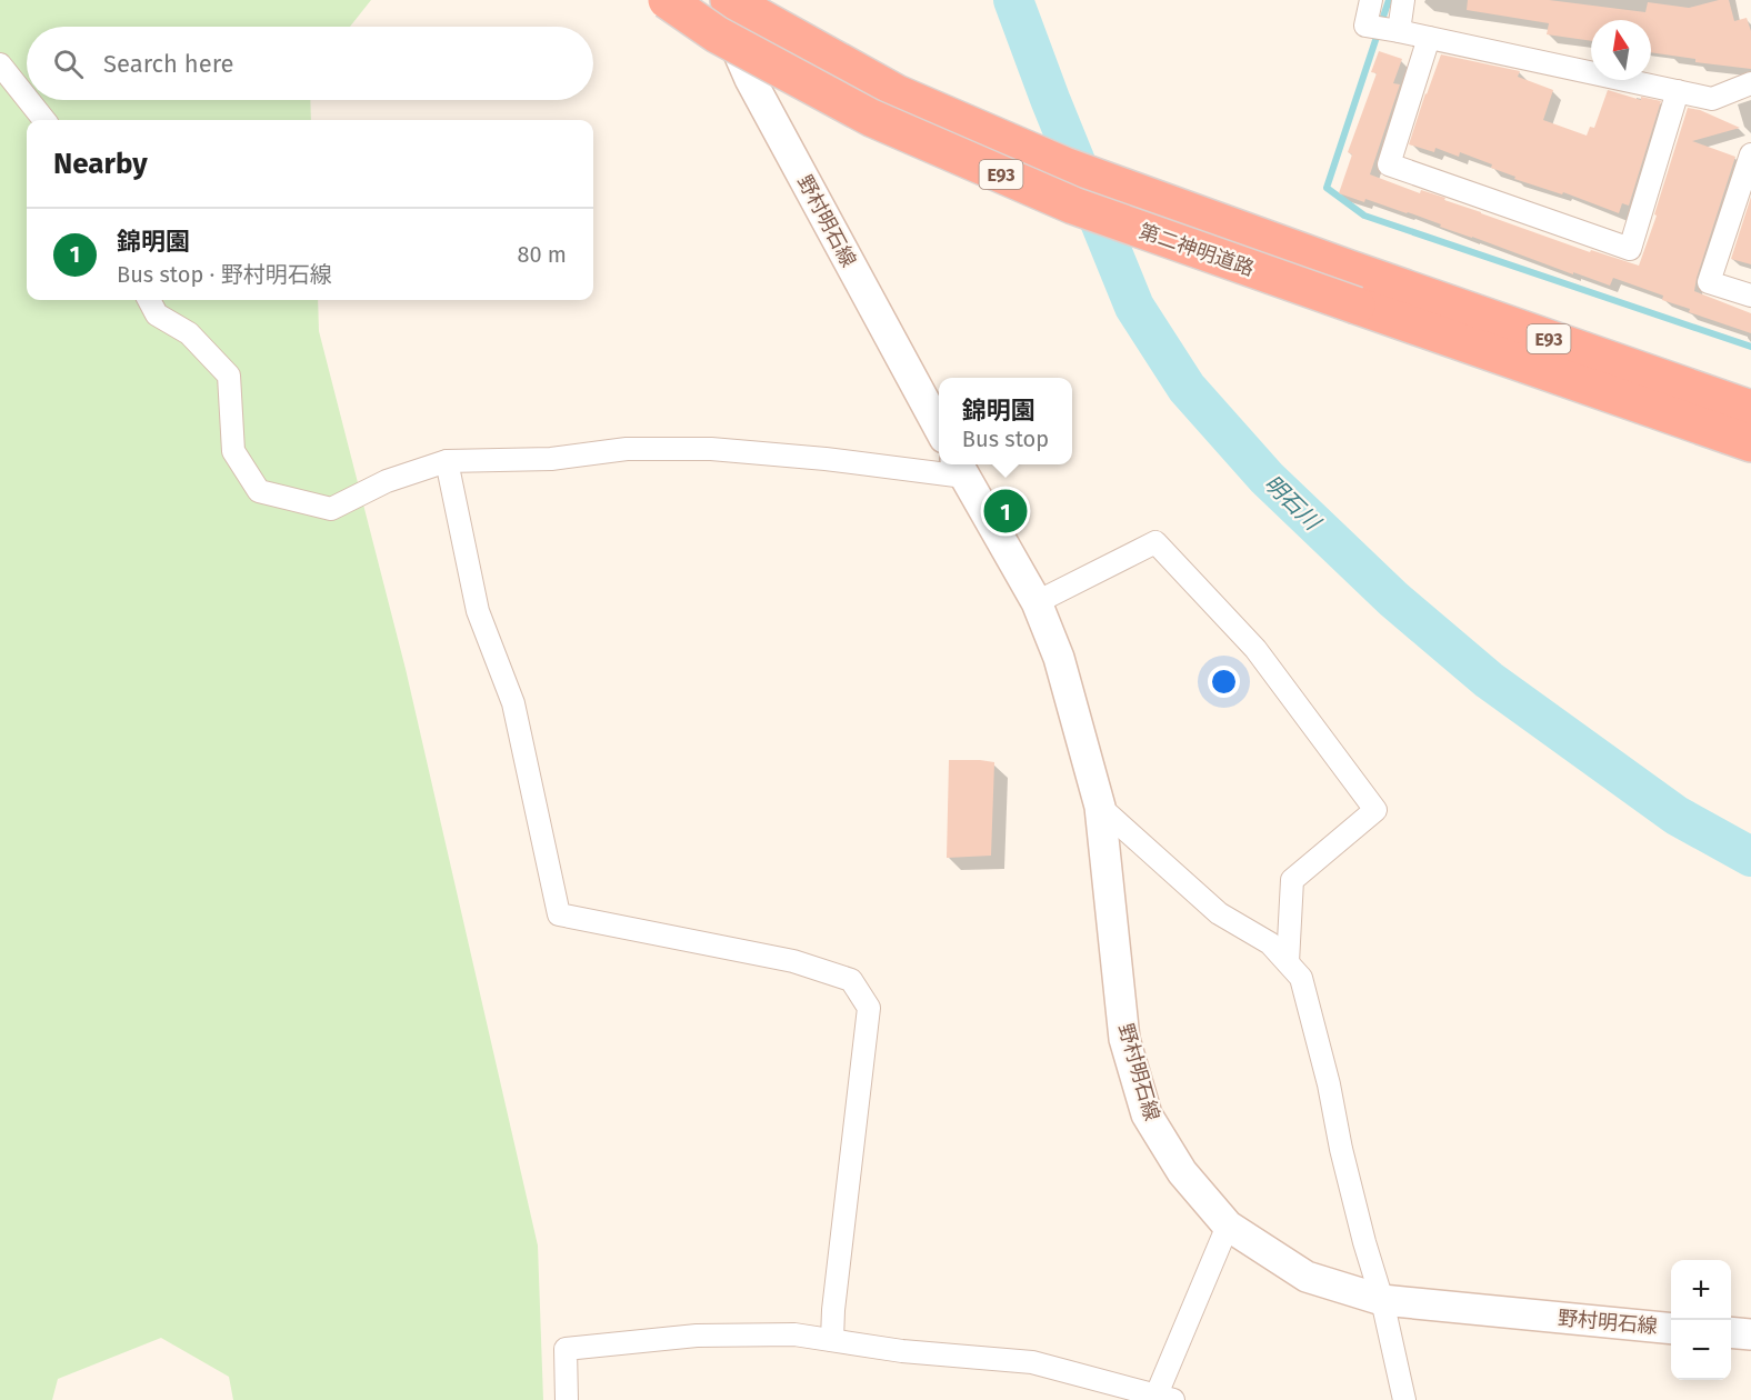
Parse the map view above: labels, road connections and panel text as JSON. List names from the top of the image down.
{
  "streets": {
    "highway": ["E93", "第二神明道路"],
    "main road": ["野村明石線"]
  },
  "water": ["明石川"],
  "north": "top",
  "page": {
    "search": "Search here",
    "heading": "Nearby",
    "list": [
      {
        "mark": "1",
        "name": "錦明園",
        "note": "Bus stop · 野村明石線",
        "value": "80 m"
      }
    ],
    "popup": ["錦明園", "Bus stop"],
    "pins": "1",
    "map_buttons": ["+", "−"]
  }
}
